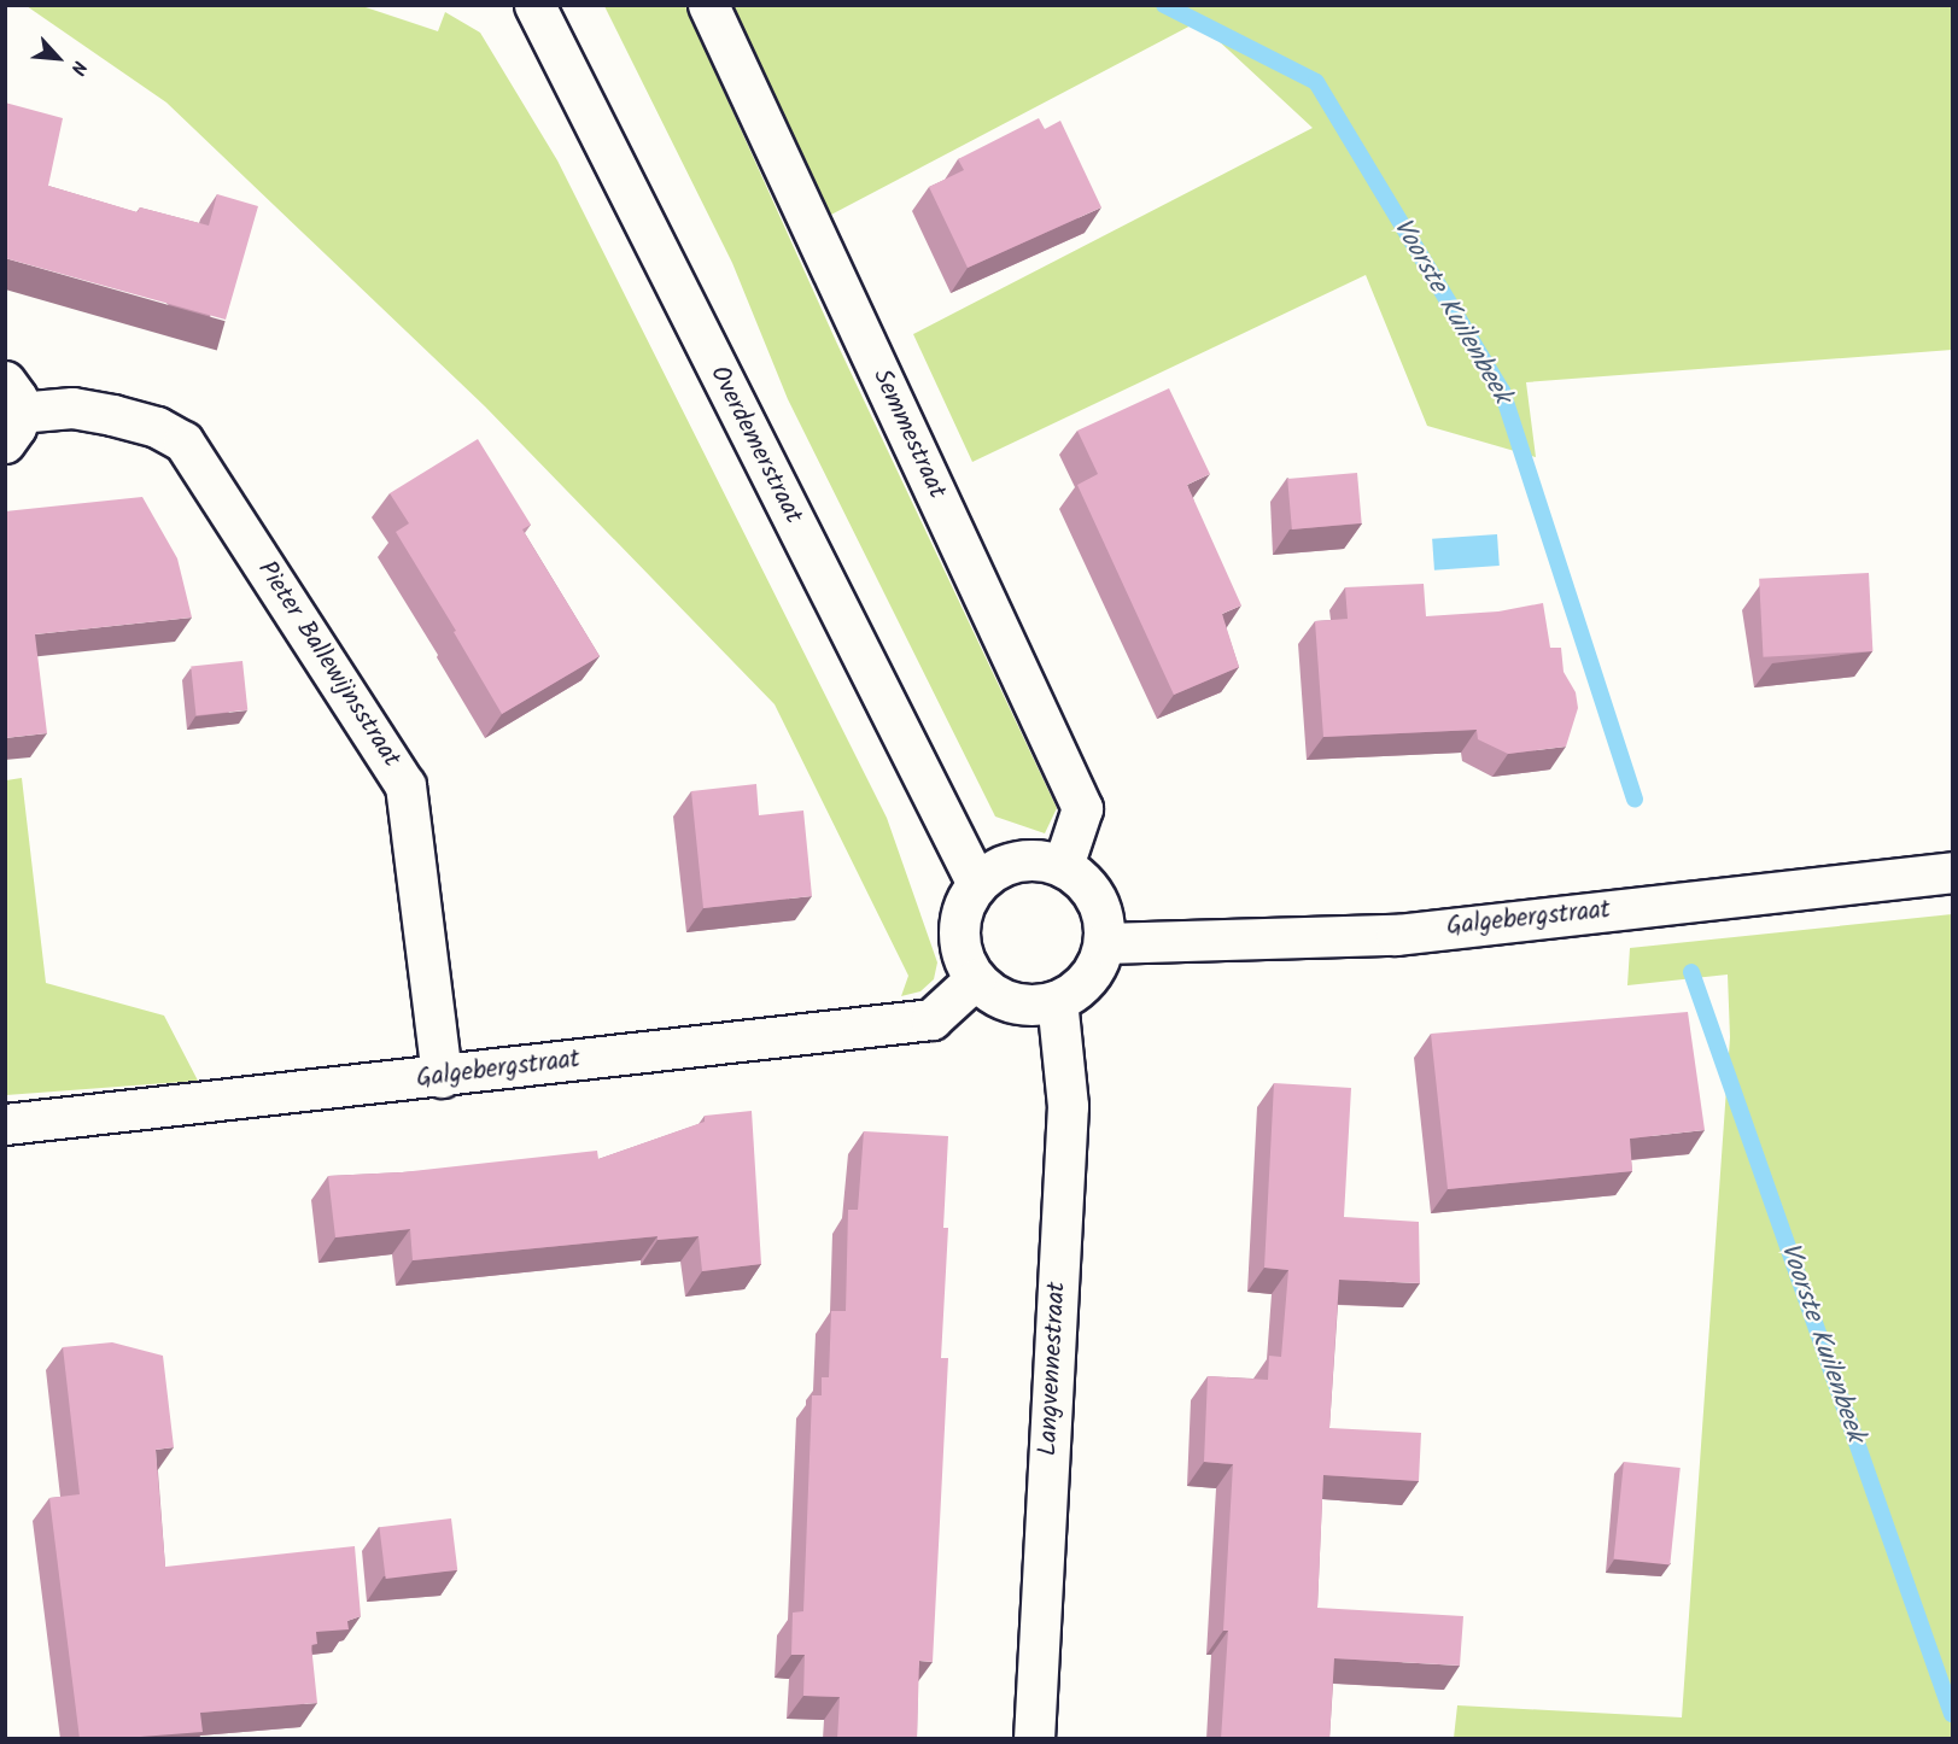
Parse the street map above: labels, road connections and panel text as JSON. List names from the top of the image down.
{
  "streets": {
    "street": [
      "Semmestraat",
      "Overdemerstraat",
      "Pieter Ballewijnsstraat",
      "Galgebergstraat",
      "Langvennestraat"
    ]
  },
  "crossings": [
    ["Semmestraat", "Overdemerstraat"],
    ["Semmestraat", "Galgebergstraat"],
    ["Semmestraat", "Langvennestraat"],
    ["Overdemerstraat", "Galgebergstraat"],
    ["Overdemerstraat", "Langvennestraat"],
    ["Pieter Ballewijnsstraat", "Galgebergstraat"],
    ["Galgebergstraat", "Langvennestraat"]
  ],
  "water": ["Voorste Kuilenbeek"],
  "north": "bottom right"
}
